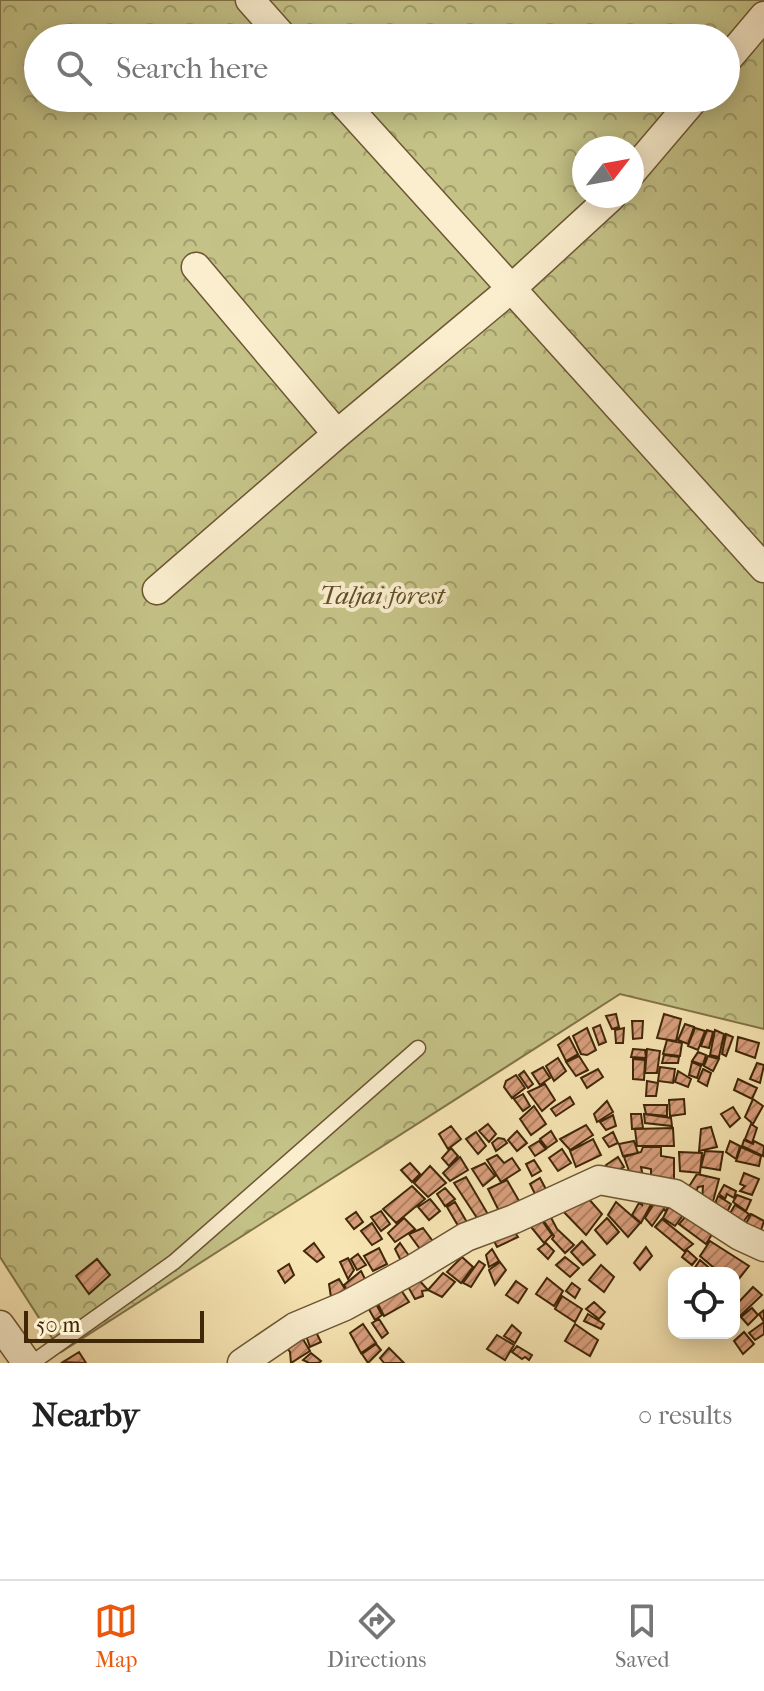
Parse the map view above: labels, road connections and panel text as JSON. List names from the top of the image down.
{
  "parks": ["Taljai forest"],
  "scale_bar": "50 m",
  "north": "top right",
  "page": {
    "search": "Search here",
    "scale": "50 m",
    "heading": ["Nearby", "0 results"],
    "nav": ["Map", "Directions", "Saved"]
  }
}
